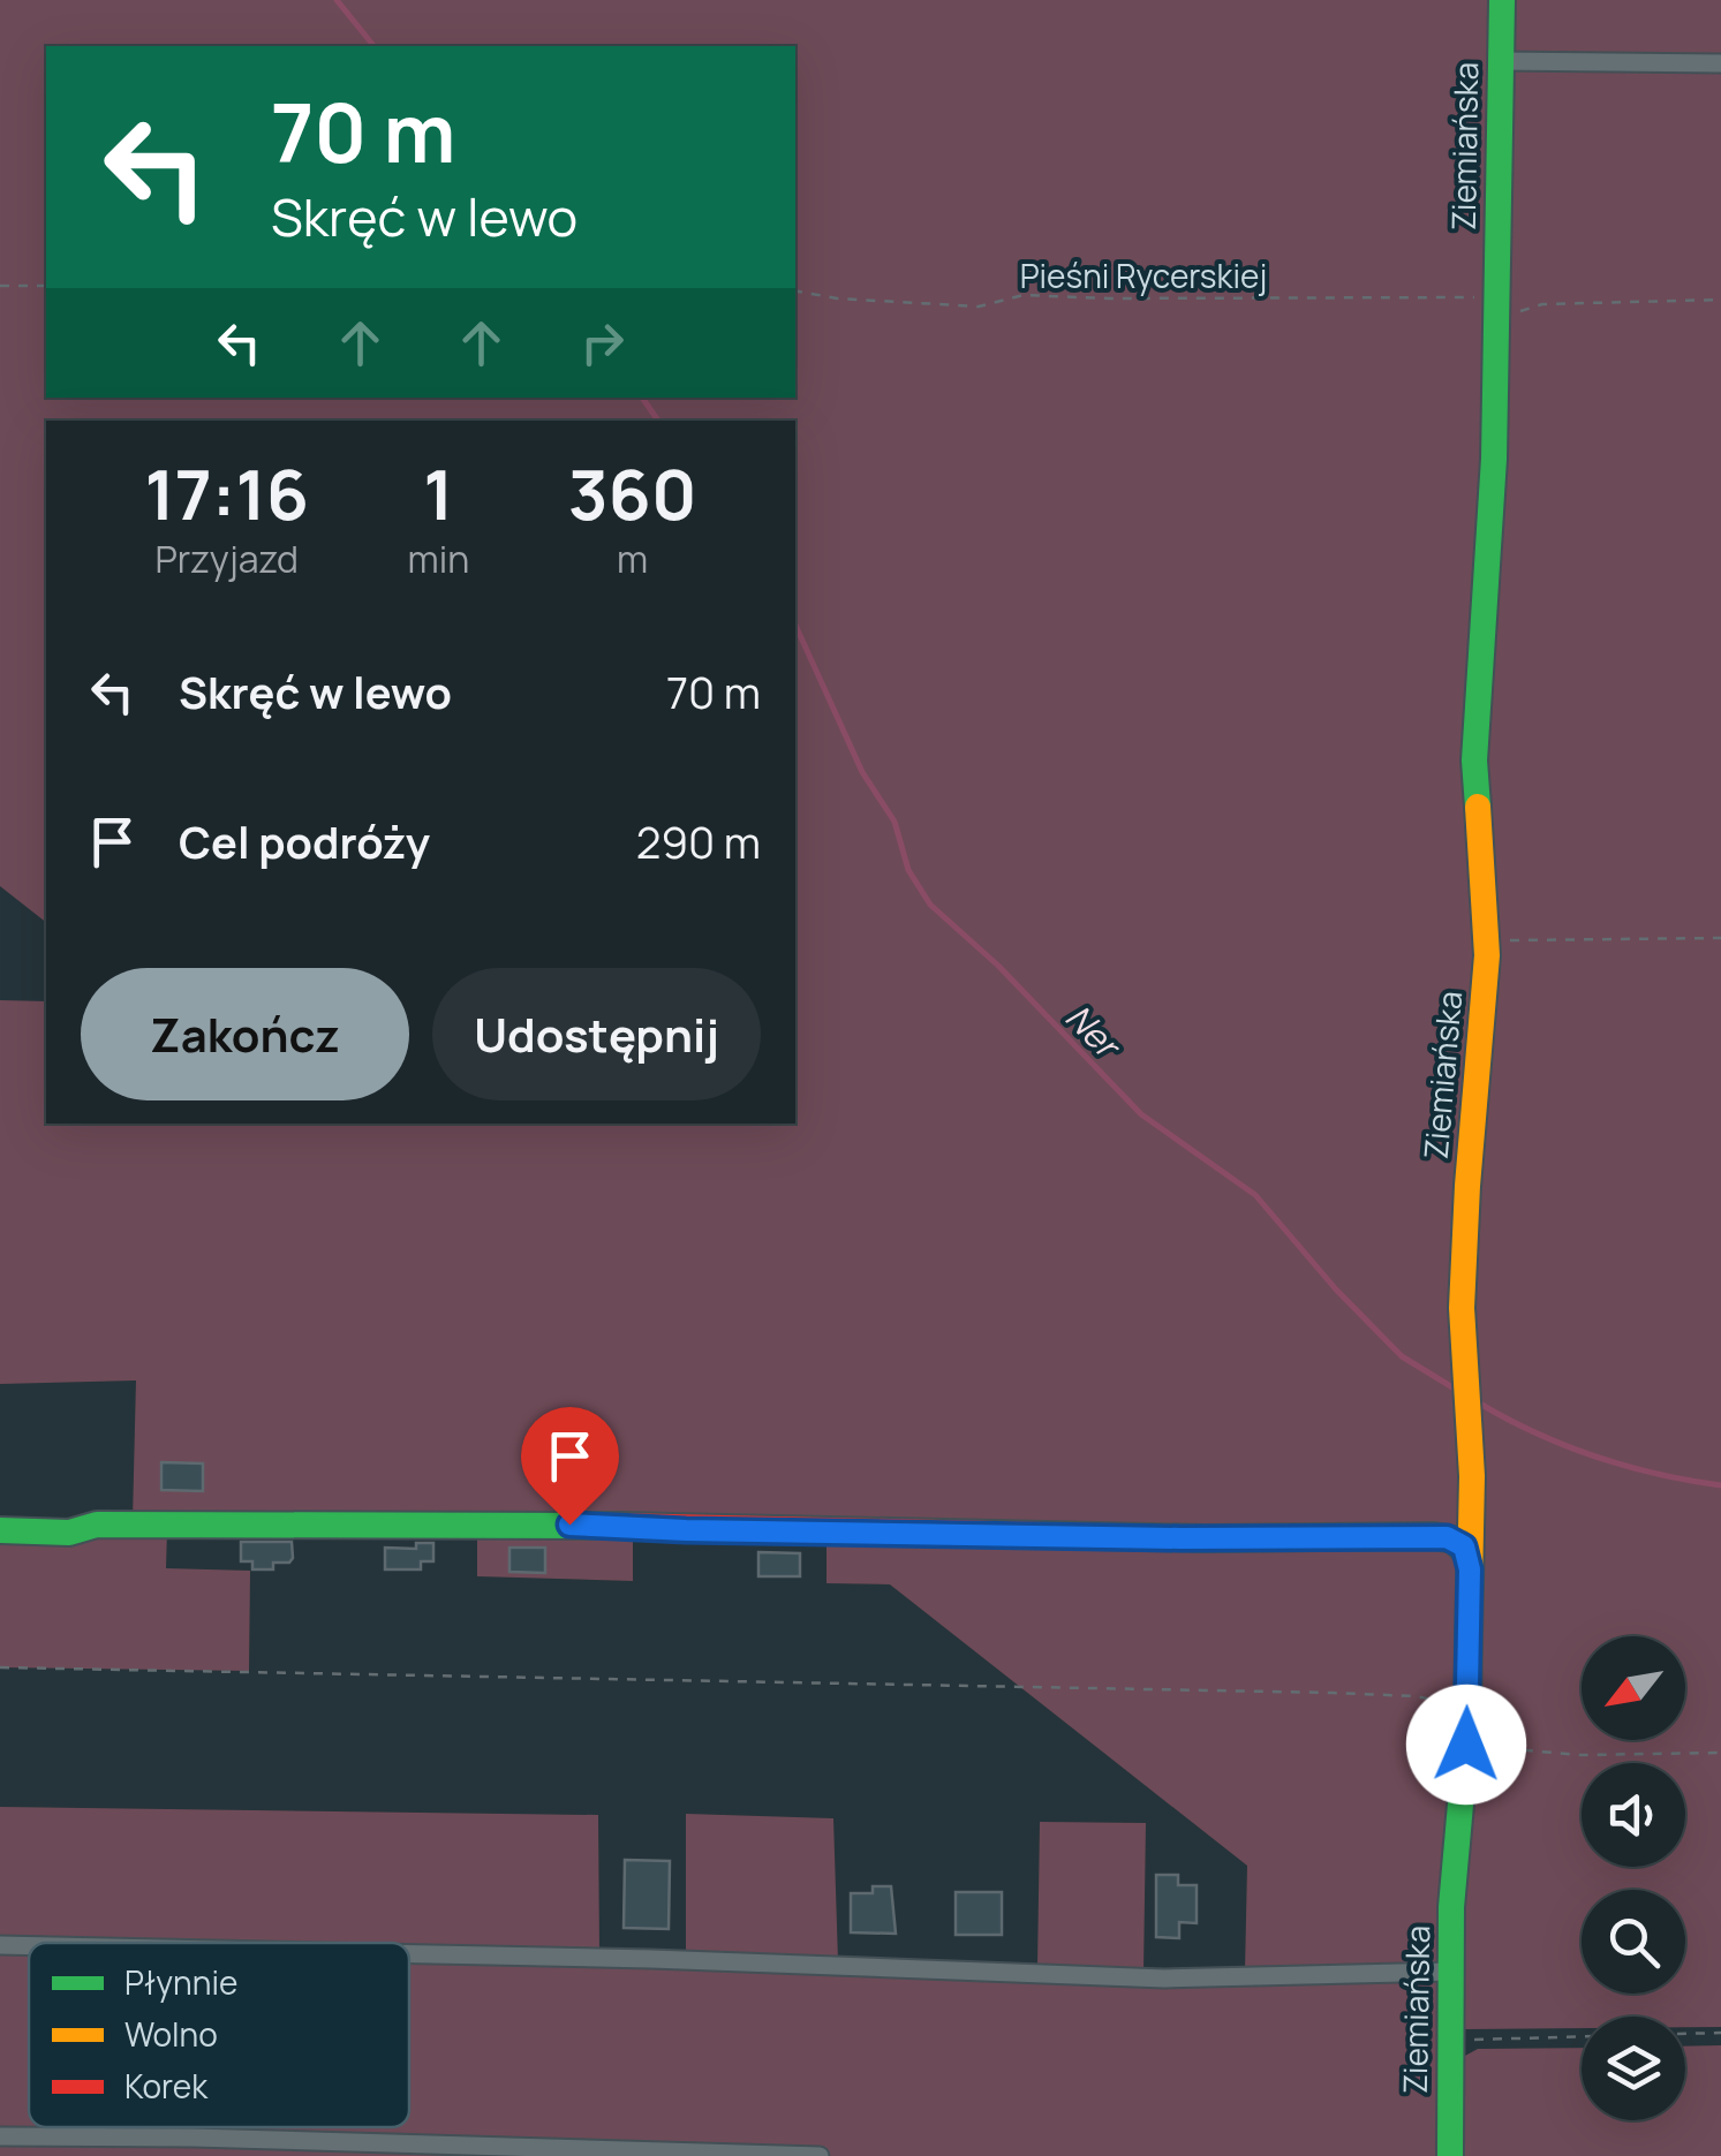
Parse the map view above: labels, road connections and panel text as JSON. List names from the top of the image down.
{
  "streets": {
    "street": ["Ziemiańska"],
    "path": ["Pieśni Rycerskiej"]
  },
  "crossings": [
    ["Ziemiańska", "Pieśni Rycerskiej"]
  ],
  "water": ["Ner"],
  "legend": ["Płynnie", "Wolno", "Korek"],
  "north": "bottom left",
  "page": {
    "turn": ["70 m", "Skręć w lewo"],
    "eta": [
      "17:16",
      "Przyjazd",
      "1",
      "min",
      "360",
      "m"
    ],
    "list": [
      {
        "name": "Skręć w lewo",
        "value": "70 m"
      },
      {
        "name": "Cel podróży",
        "value": "290 m"
      }
    ],
    "buttons": ["Zakończ", "Udostępnij"]
  }
}
